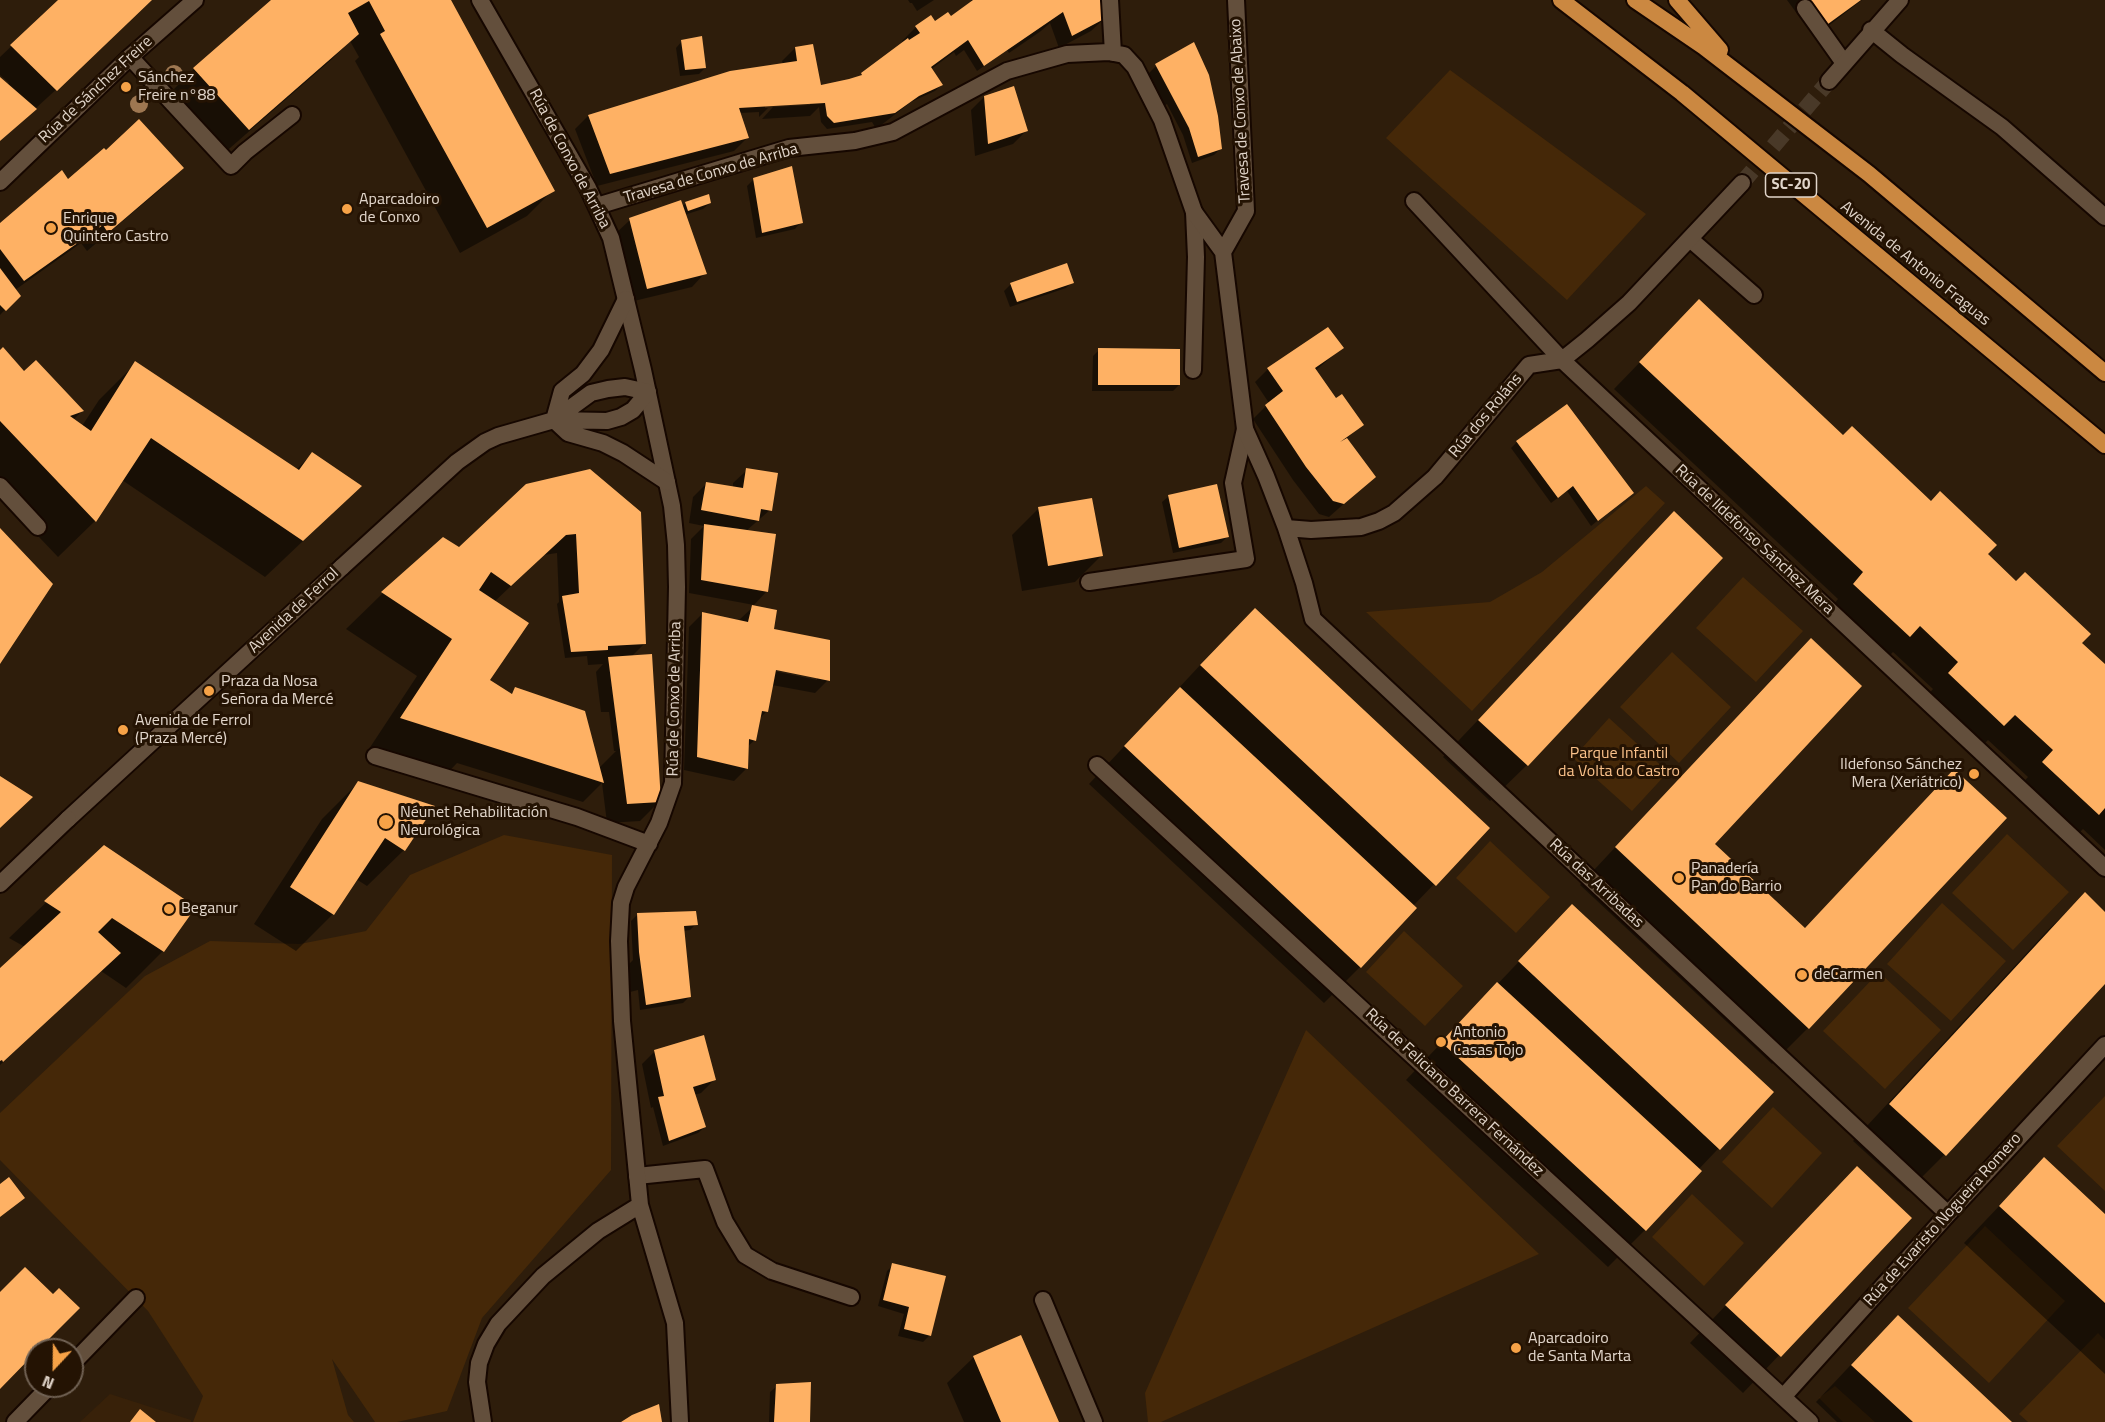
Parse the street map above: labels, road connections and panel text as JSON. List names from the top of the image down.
{
  "streets": {
    "highway": ["SC-20", "Avenida de Antonio Fraguas"],
    "street": [
      "Rúa de Sánchez Freire",
      "Travesa de Conxo de Abaixo",
      "Rúa de Conxo de Arriba",
      "Travesa de Conxo de Arriba",
      "Rúa dos Roláns",
      "Rúa de Ildefonso Sánchez Mera",
      "Avenida de Ferrol",
      "Rúa das Arribadas",
      "Rúa de Feliciano Barrera Fernández",
      "Rúa de Evaristo Nogueira Romero"
    ]
  },
  "crossings": [
    ["Rúa de Conxo de Arriba", "Travesa de Conxo de Arriba"],
    ["Rúa dos Roláns", "Rúa de Ildefonso Sánchez Mera"],
    ["Rúa dos Roláns", "Rúa das Arribadas"],
    ["Rúa das Arribadas", "Rúa de Evaristo Nogueira Romero"],
    ["Rúa de Feliciano Barrera Fernández", "Rúa de Evaristo Nogueira Romero"]
  ],
  "parks": ["Parque Infantil da Volta do Castro"],
  "places": [
    "Sánchez Freire n°88",
    "Aparcadoiro de Conxo",
    "Enrique Quintero Castro",
    "Praza da Nosa Señora da Mercé",
    "Avenida de Ferrol (Praza Mercé)",
    "Ildefonso Sánchez Mera (Xeriátrico)",
    "Néunet Rehabilitación Neurológica",
    "Panadería Pan do Barrio",
    "Beganur",
    "deCarmen",
    "Antonio Casas Tojo",
    "Aparcadoiro de Santa Marta"
  ],
  "north": "bottom"
}
